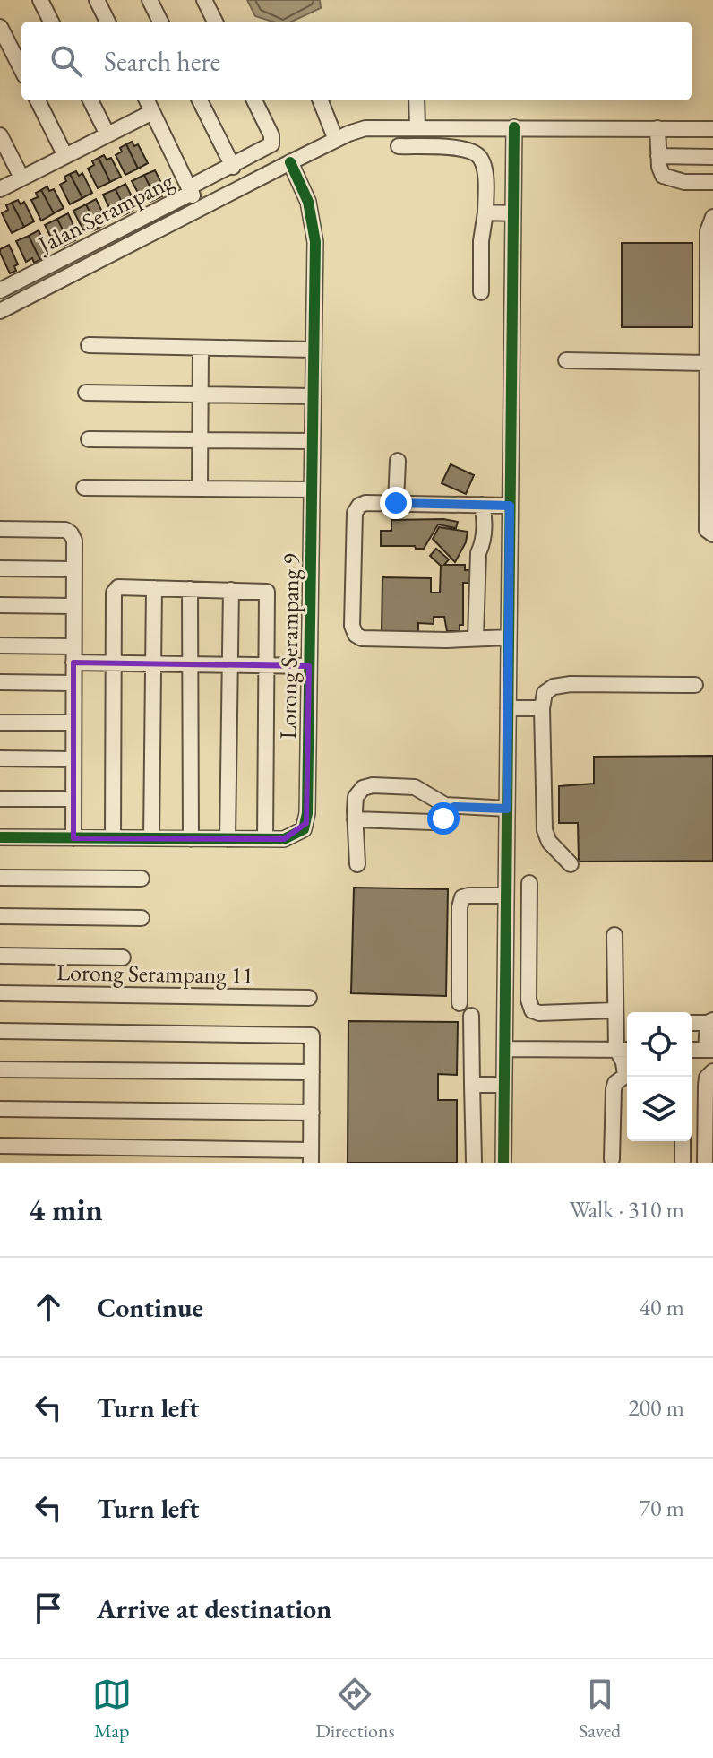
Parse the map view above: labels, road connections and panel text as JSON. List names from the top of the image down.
{
  "streets": {
    "street": ["Jalan Serampang", "Lorong Serampang 9", "Lorong Serampang 11"]
  },
  "page": {
    "search": "Search here",
    "heading": ["4 min", "Walk · 310 m"],
    "list": [
      ["Continue", "40 m"],
      ["Turn left", "200 m"],
      ["Turn left", "70 m"],
      "Arrive at destination"
    ],
    "nav": ["Map", "Directions", "Saved"]
  }
}
